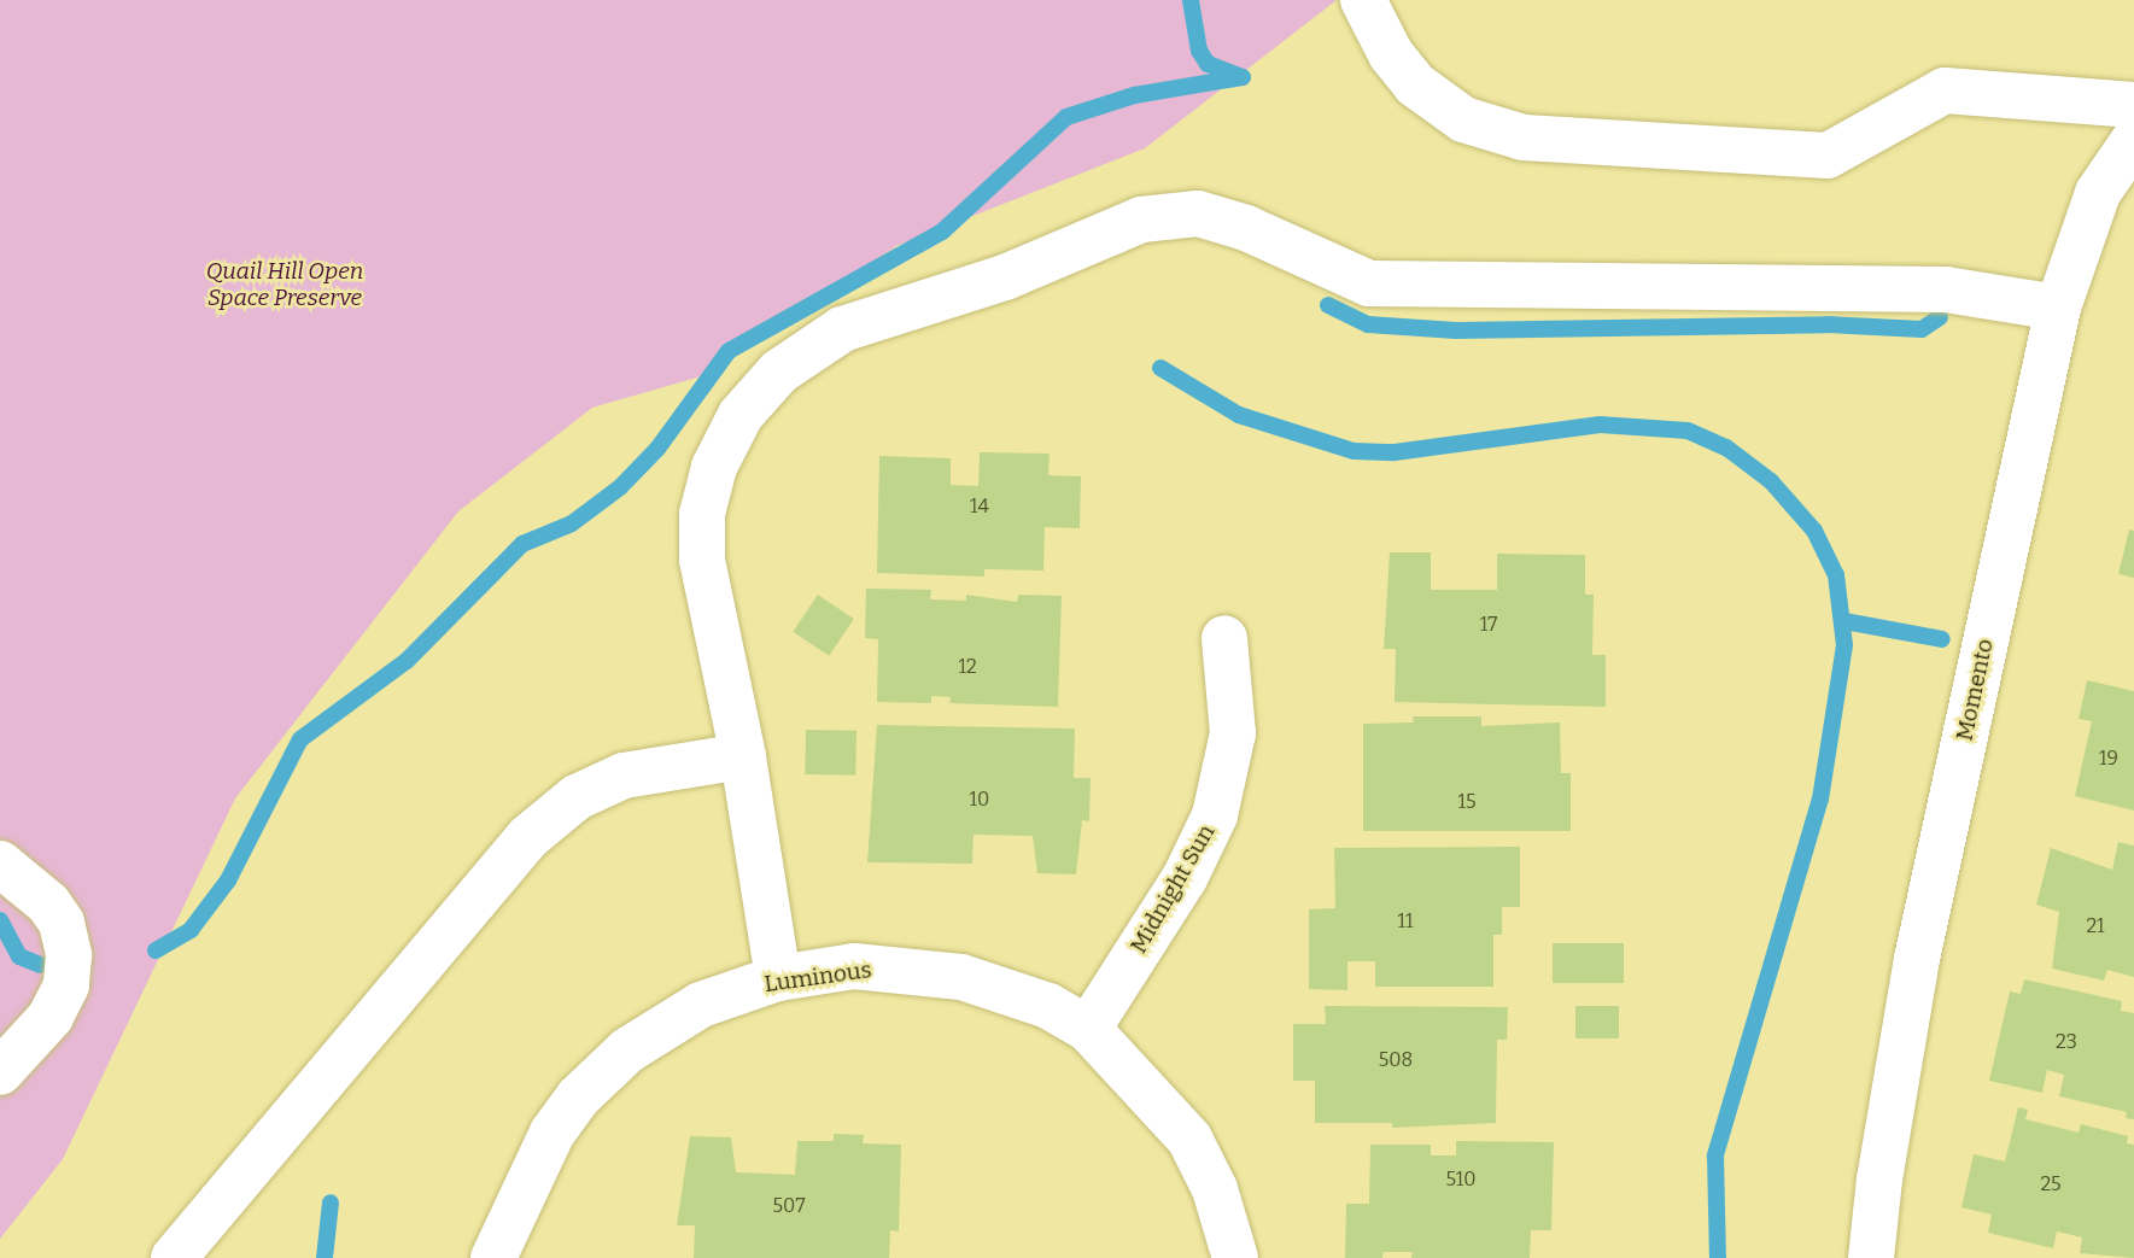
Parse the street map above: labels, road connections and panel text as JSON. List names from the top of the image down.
{
  "streets": {
    "street": ["Momento", "Midnight Sun", "Luminous"]
  },
  "crossings": [
    ["Midnight Sun", "Luminous"]
  ],
  "parks": ["Quail Hill Open Space Preserve"],
  "house_numbers": [
    "14",
    "17",
    "12",
    "19",
    "10",
    "15",
    "11",
    "21",
    "23",
    "508",
    "510",
    "25",
    "507"
  ]
}
